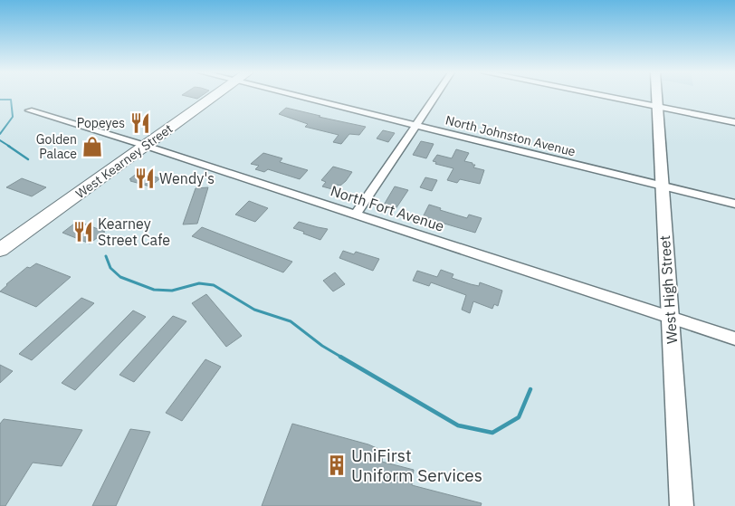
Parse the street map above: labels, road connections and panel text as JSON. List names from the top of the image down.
{
  "streets": {
    "main road": ["West Kearney Street"],
    "street": ["North Johnston Avenue", "North Fort Avenue", "West High Street"]
  },
  "crossings": [
    ["North Johnston Avenue", "West High Street"],
    ["West Kearney Street", "North Fort Avenue"],
    ["North Fort Avenue", "West High Street"]
  ],
  "places": {
    "restaurant": ["Popeyes", "Wendy's", "Kearney Street Cafe"],
    "shop": ["Golden Palace"],
    "building": ["UniFirst Uniform Services"]
  }
}
